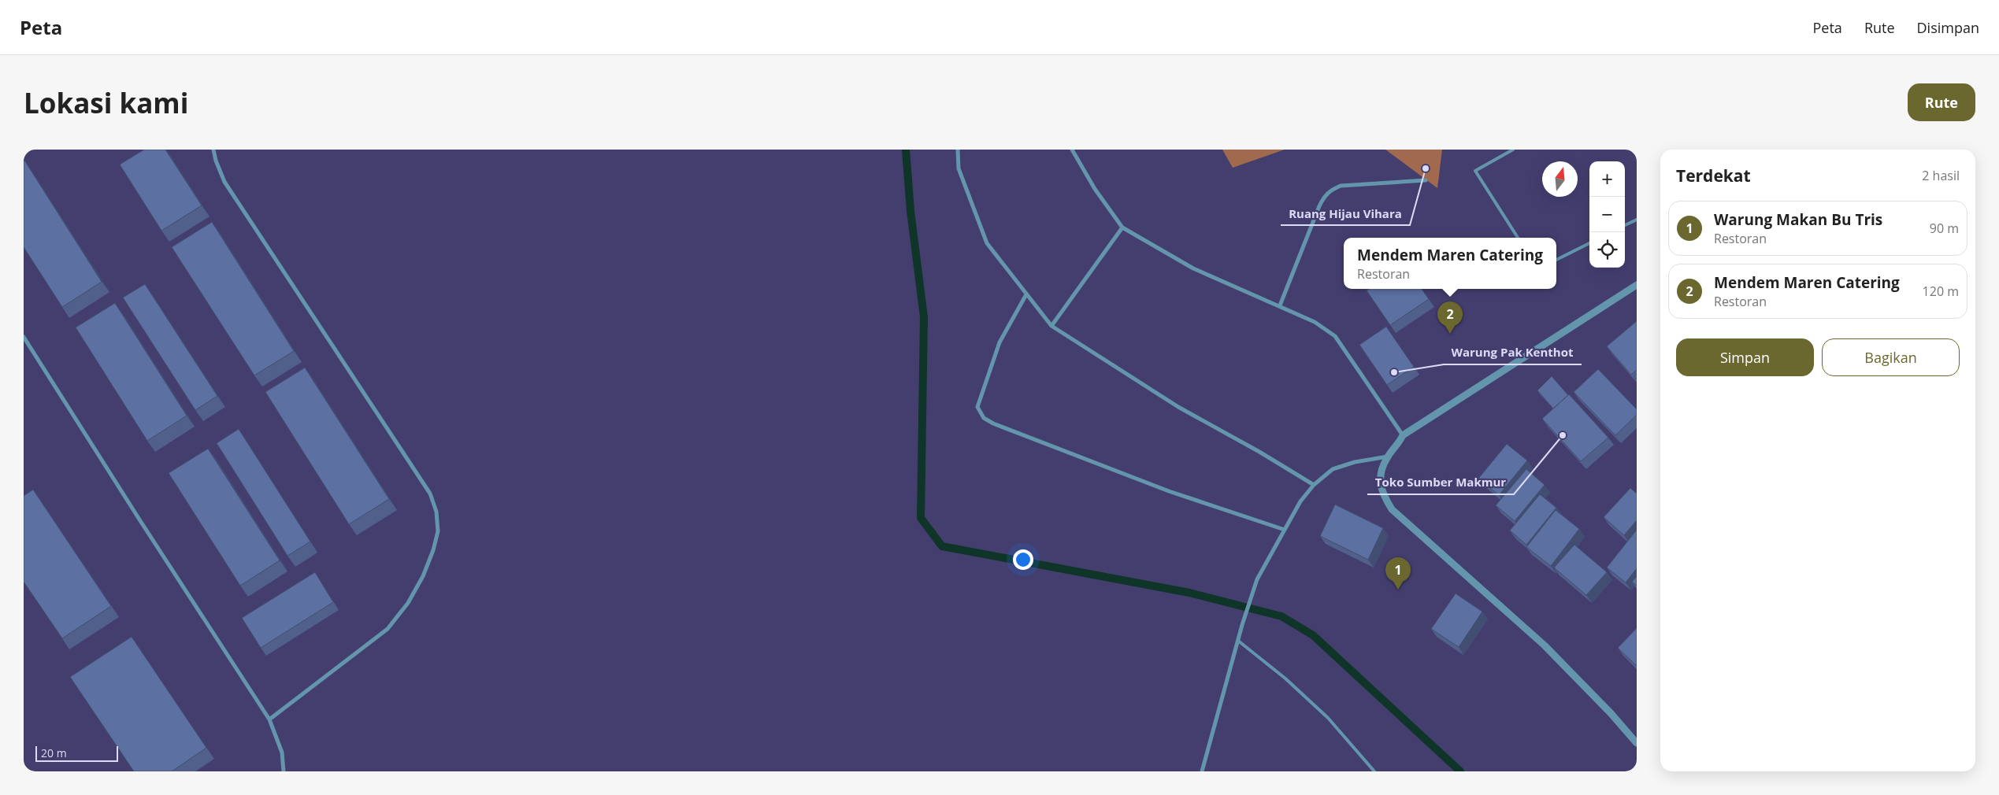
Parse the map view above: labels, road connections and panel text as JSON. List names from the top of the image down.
{
  "places": ["Ruang Hijau Vihara", "Warung Pak Kenthot", "Toko Sumber Makmur"],
  "scale_bar": "20 m",
  "north": "top",
  "page": {
    "header": "Peta",
    "nav": ["Peta", "Rute", "Disimpan"],
    "buttons": [
      "Rute",
      ["Simpan", "Bagikan"]
    ],
    "title": "Lokasi kami",
    "heading": ["Terdekat", "2 hasil"],
    "map_buttons": ["+", "−"],
    "list": [
      {
        "mark": "1",
        "name": "Warung Makan Bu Tris",
        "note": "Restoran",
        "value": "90 m"
      },
      {
        "mark": "2",
        "name": "Mendem Maren Catering",
        "note": "Restoran",
        "value": "120 m"
      }
    ],
    "popup": ["Mendem Maren Catering", "Restoran"],
    "pins": ["2", "1"],
    "scale": "20 m"
  }
}
